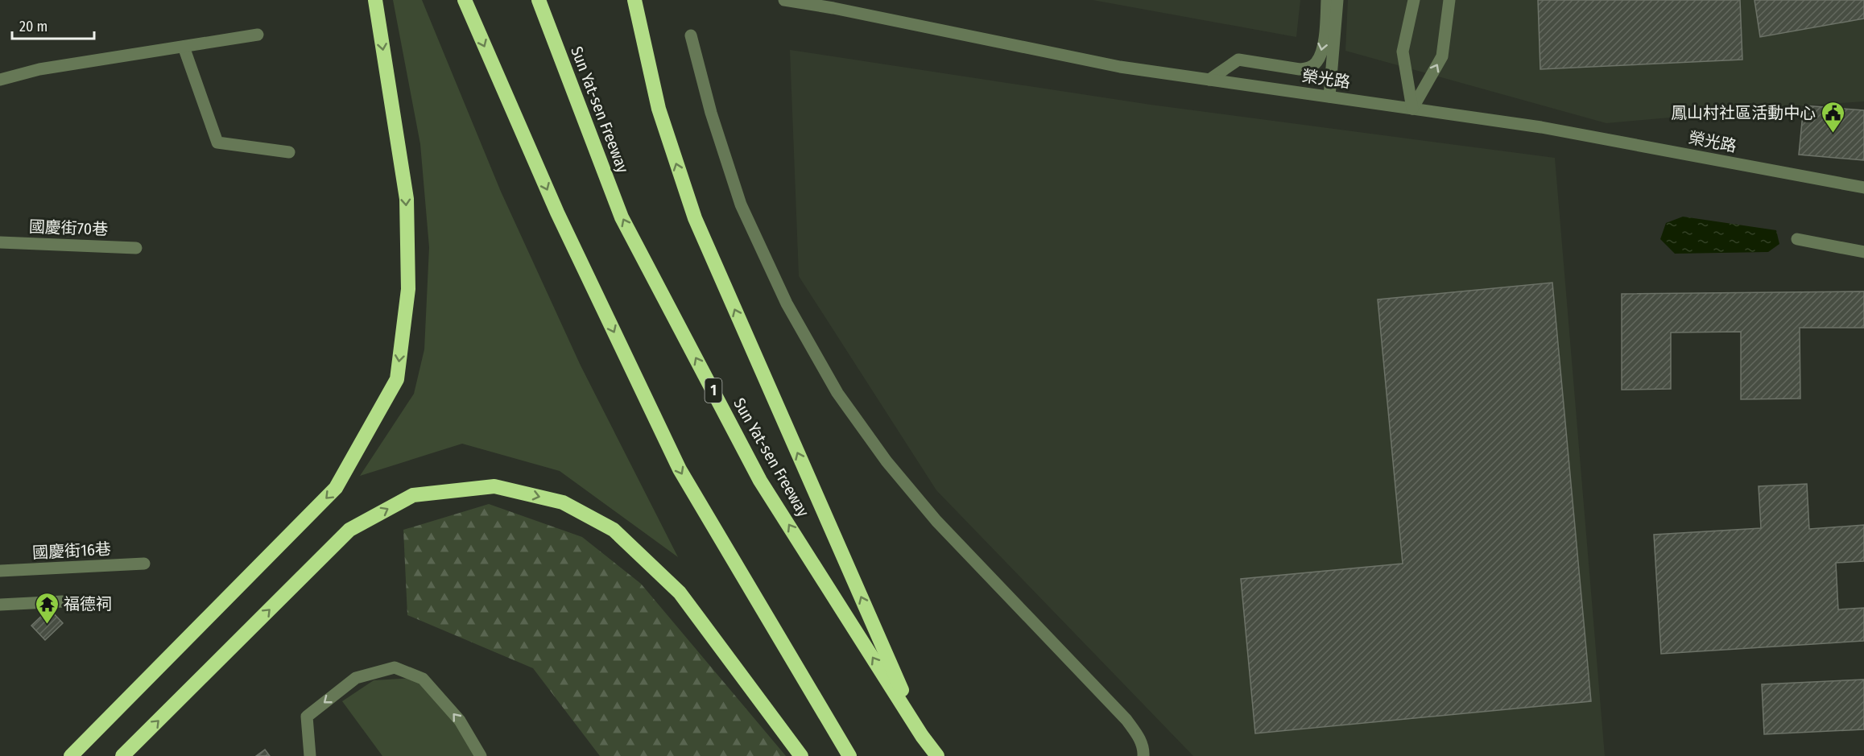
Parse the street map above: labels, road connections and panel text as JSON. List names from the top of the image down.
{
  "streets": {
    "highway": ["Sun Yat-sen Freeway", "1"],
    "street": ["榮光路", "國慶街70巷", "國慶街16巷"]
  },
  "places": {
    "public building": ["鳳山村社區活動中心"],
    "temple": ["福德祠"]
  },
  "scale_bar": "20 m"
}
